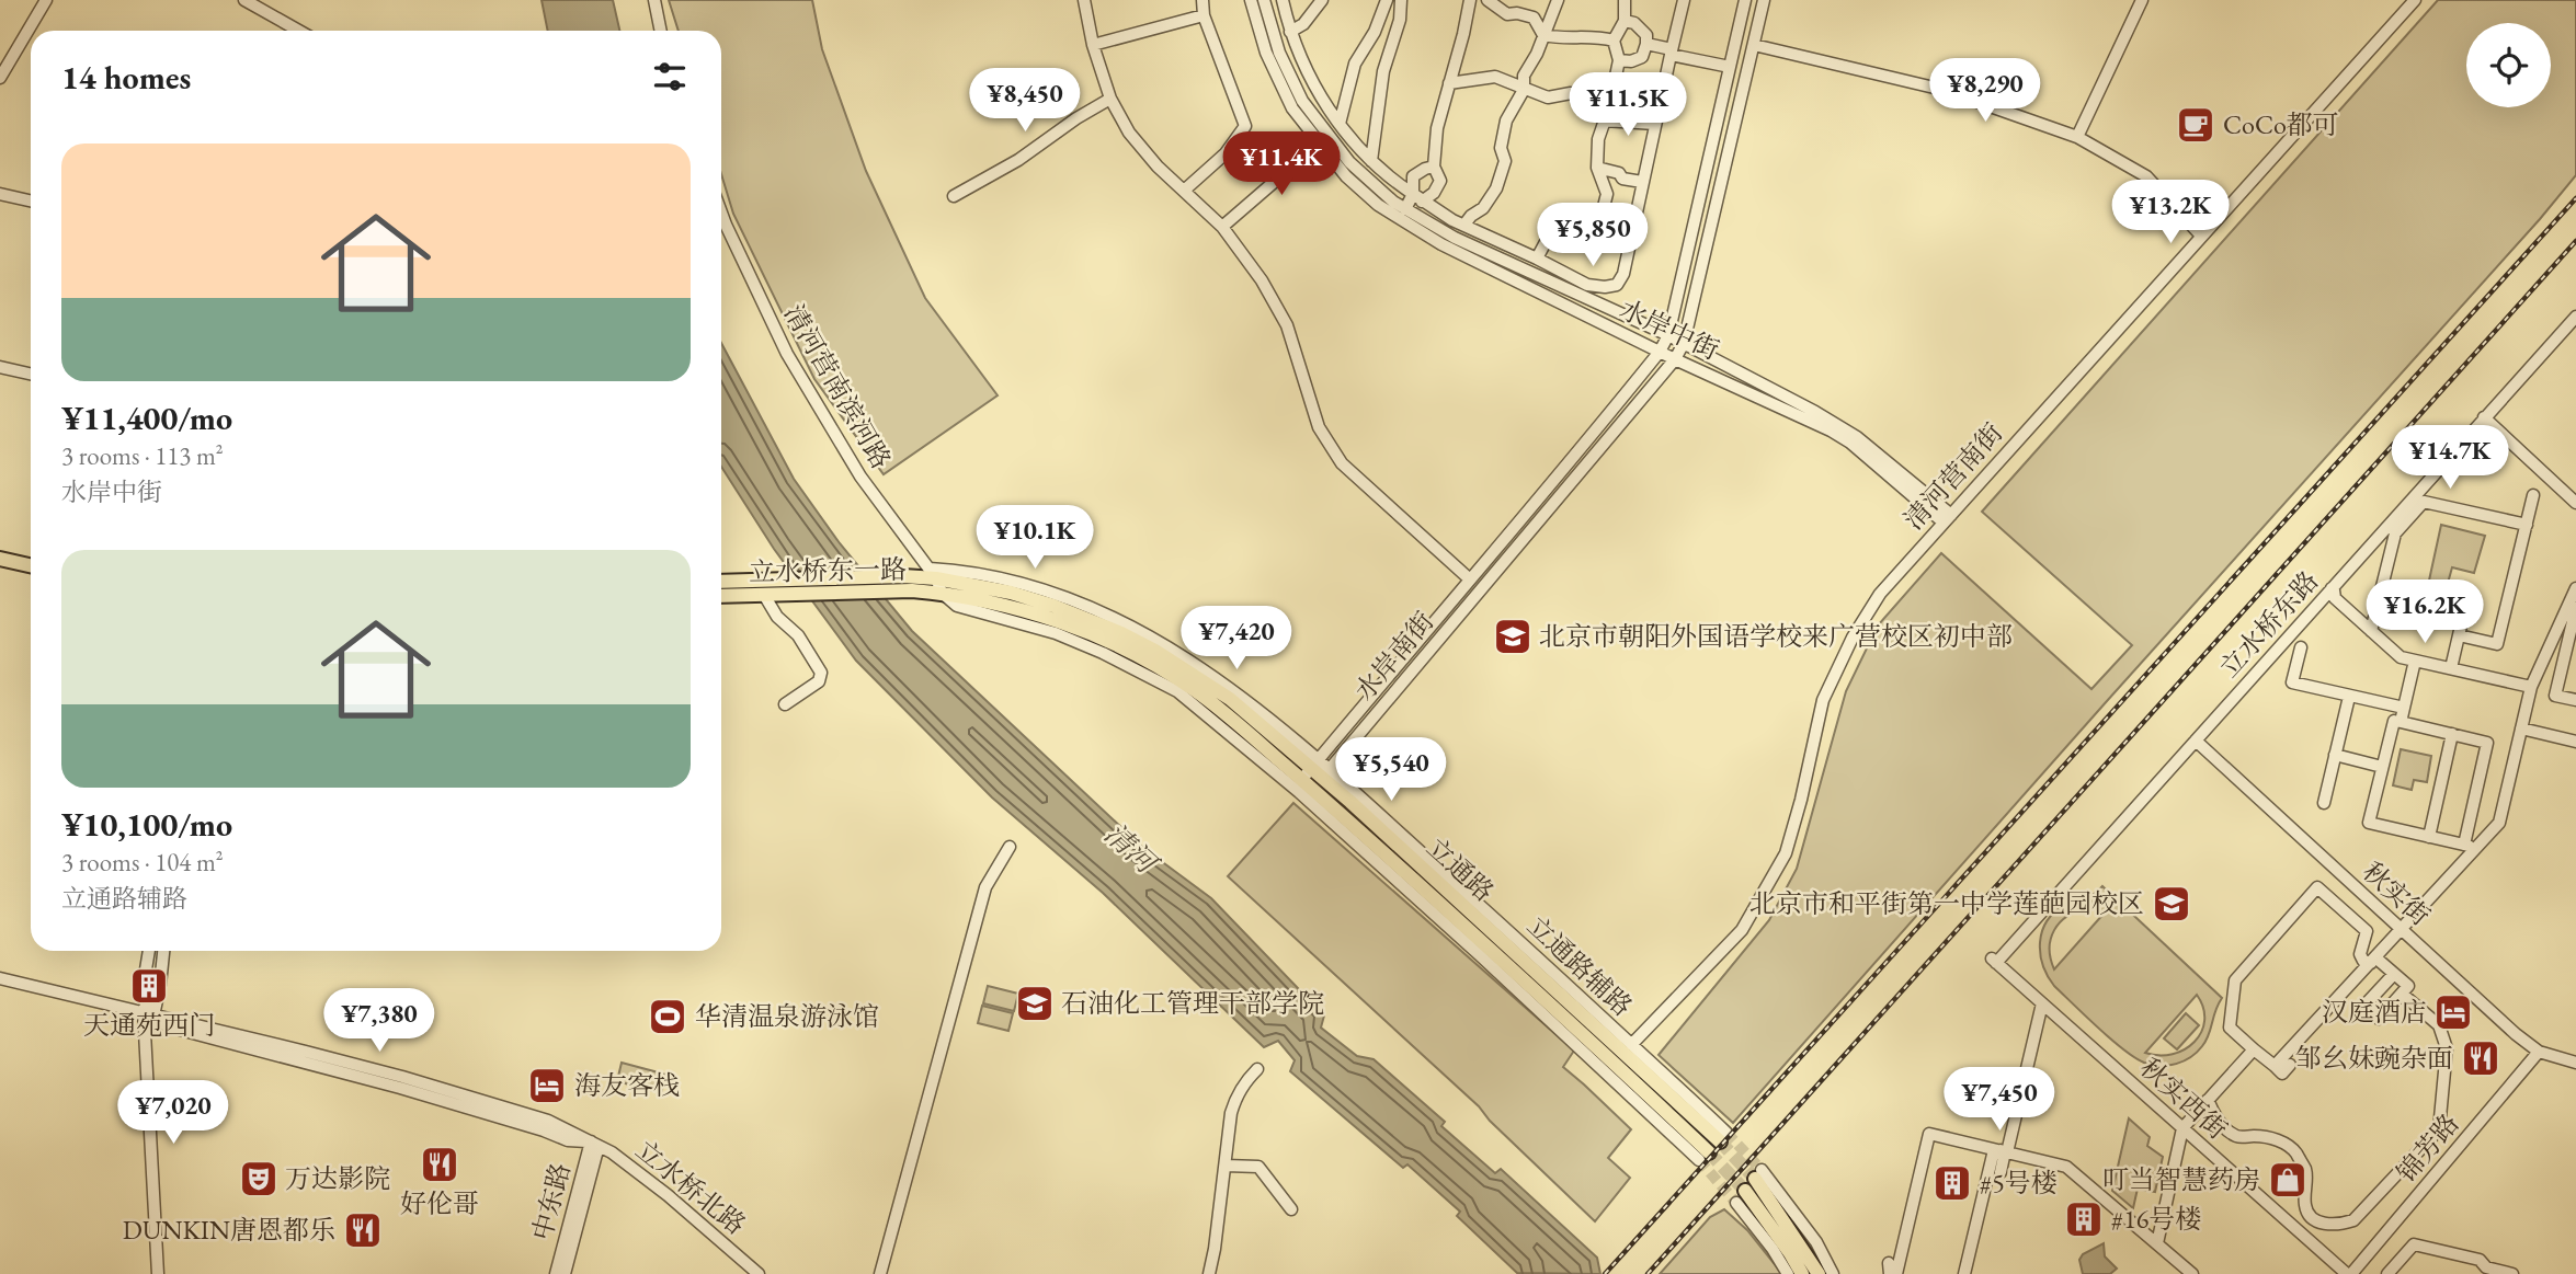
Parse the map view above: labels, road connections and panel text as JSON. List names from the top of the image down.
{
  "streets": {
    "main road": ["立水桥东一路", "立通路"],
    "street": [
      "水岸中街",
      "清河营南滨河路",
      "清河营南街",
      "立水桥东路",
      "水岸南街",
      "秋实街",
      "立通路辅路",
      "秋实西街",
      "锦芳路",
      "立水桥北路",
      "中东路"
    ]
  },
  "crossings": [
    ["水岸中街", "清河营南街"],
    ["水岸中街", "水岸南街"],
    ["清河营南滨河路", "立水桥东一路"],
    ["清河营南滨河路", "立通路"],
    ["清河营南滨河路", "立通路辅路"],
    ["清河营南街", "立通路辅路"],
    ["立水桥东一路", "立通路"],
    ["立水桥东一路", "立通路辅路"],
    ["立水桥东路", "秋实街"],
    ["立水桥东路", "秋实西街"],
    ["水岸南街", "立通路"],
    ["水岸南街", "立通路辅路"],
    ["立通路", "立通路辅路"],
    ["秋实街", "锦芳路"],
    ["秋实西街", "锦芳路"],
    ["立水桥北路", "中东路"]
  ],
  "water": ["清河"],
  "places": {
    "cafe": ["CoCo都可"],
    "school or university": ["北京市朝阳外国语学校来广营校区初中部", "北京市和平街第一中学莲葩园校区", "石油化工管理干部学院"],
    "building": ["天通苑西门", "#5号楼", "#16号楼"],
    "hotel": ["汉庭酒店", "海友客栈"],
    "sports": ["华清温泉游泳馆"],
    "restaurant": ["邹幺妹豌杂面", "好伦哥", "DUNKIN唐恩都乐"],
    "theatre": ["万达影院"],
    "shop": ["叮当智慧药房"]
  },
  "page": {
    "heading": "14 homes",
    "price": [
      "¥8,290",
      "¥8,450",
      "¥11.5K",
      "¥11.4K",
      "¥13.2K",
      "¥5,850",
      "¥14.7K",
      "¥10.1K",
      "¥16.2K",
      "¥7,420",
      "¥5,540",
      "¥7,380",
      "¥7,450",
      "¥7,020"
    ],
    "list": [
      {
        "name": "¥11,400/mo",
        "note": "3 rooms · 113 m² · 水岸中街"
      },
      {
        "name": "¥10,100/mo",
        "note": "3 rooms · 104 m² · 立通路辅路"
      }
    ]
  }
}
